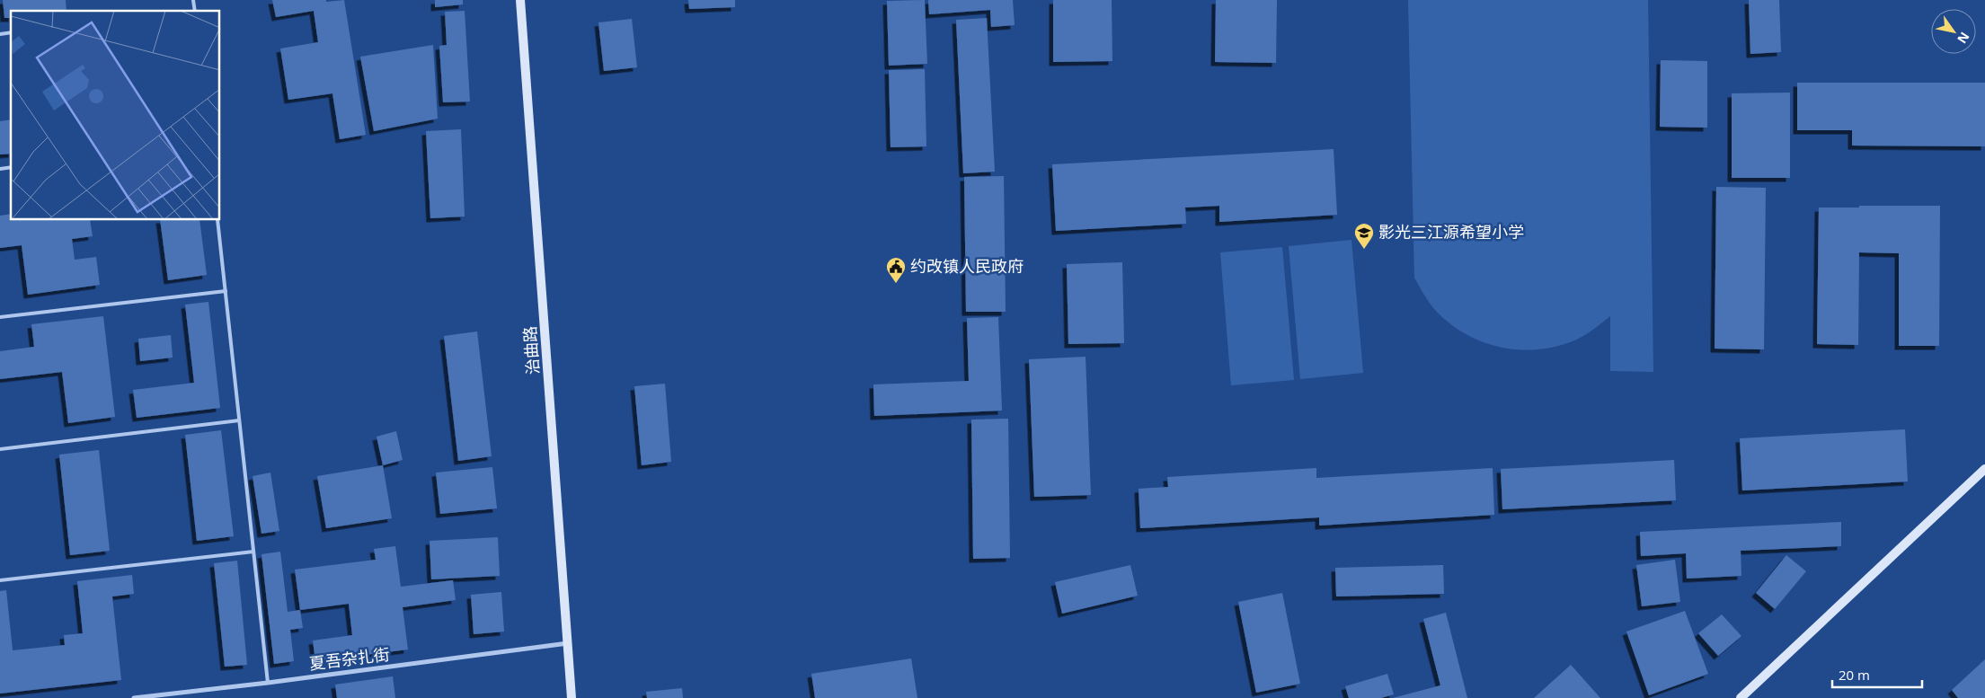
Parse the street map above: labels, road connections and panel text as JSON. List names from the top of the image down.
{
  "streets": {
    "main road": ["治曲路"],
    "street": ["夏吾杂扎街"]
  },
  "crossings": [
    ["治曲路", "夏吾杂扎街"]
  ],
  "places": {
    "school or university": ["影光三江源希望小学"],
    "public building": ["约改镇人民政府"]
  },
  "scale_bar": "20 m",
  "north": "bottom right"
}
